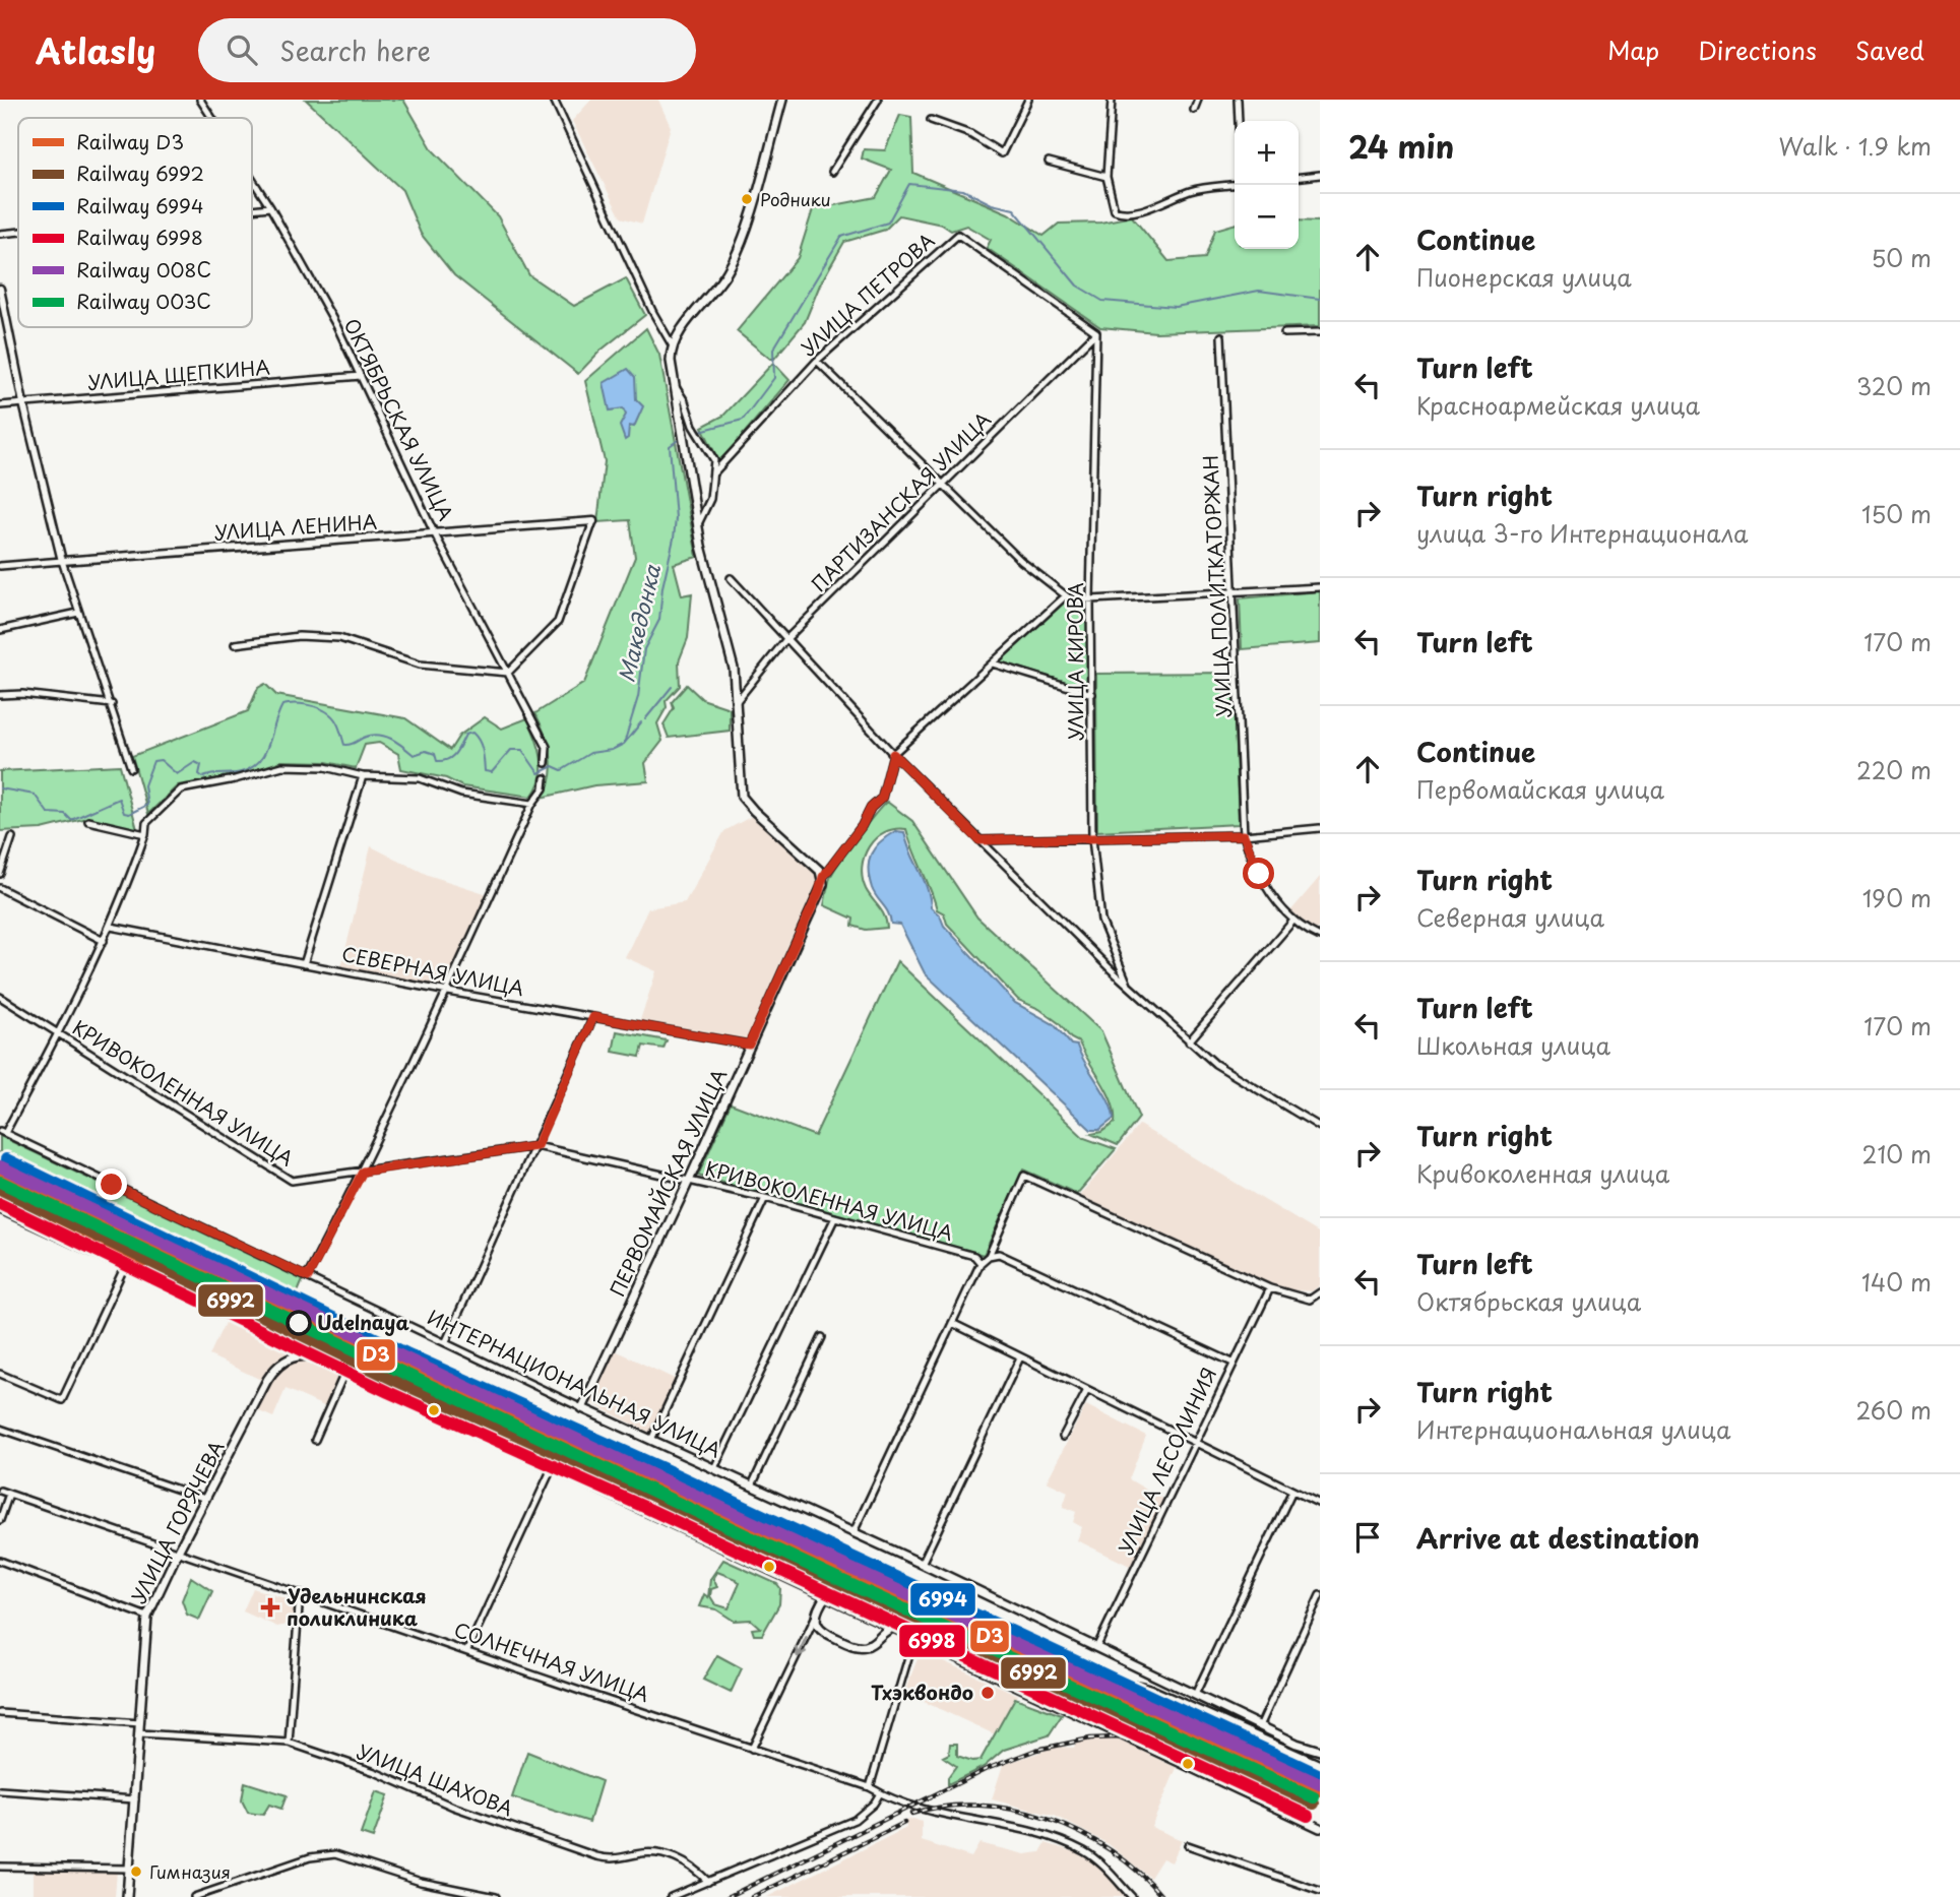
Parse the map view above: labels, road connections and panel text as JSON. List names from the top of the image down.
{
  "streets": {
    "main road": ["ПЕРВОМАЙСКАЯ УЛИЦА", "ИНТЕРНАЦИОНАЛЬНАЯ УЛИЦА", "УЛИЦА ГОРЯЧЕВА"],
    "street": [
      "УЛИЦА ПЕТРОВА",
      "УЛИЦА ЩЕПКИНА",
      "ОКТЯБРЬСКАЯ УЛИЦА",
      "ПАРТИЗАНСКАЯ УЛИЦА",
      "УЛИЦА ЛЕНИНА",
      "УЛИЦА ПОЛИТКАТОРЖАН",
      "УЛИЦА КИРОВА",
      "СЕВЕРНАЯ УЛИЦА",
      "КРИВОКОЛЕННАЯ УЛИЦА",
      "УЛИЦА ЛЕСОЛИНИЯ",
      "СОЛНЕЧНАЯ УЛИЦА",
      "УЛИЦА ШАХОВА"
    ]
  },
  "crossings": [
    ["УЛИЦА ПЕТРОВА", "ПАРТИЗАНСКАЯ УЛИЦА"],
    ["УЛИЦА ПЕТРОВА", "УЛИЦА КИРОВА"],
    ["УЛИЦА ЩЕПКИНА", "ОКТЯБРЬСКАЯ УЛИЦА"],
    ["ОКТЯБРЬСКАЯ УЛИЦА", "УЛИЦА ЛЕНИНА"],
    ["ПАРТИЗАНСКАЯ УЛИЦА", "УЛИЦА КИРОВА"],
    ["СЕВЕРНАЯ УЛИЦА", "ПЕРВОМАЙСКАЯ УЛИЦА"],
    ["КРИВОКОЛЕННАЯ УЛИЦА", "ПЕРВОМАЙСКАЯ УЛИЦА"],
    ["ПЕРВОМАЙСКАЯ УЛИЦА", "ИНТЕРНАЦИОНАЛЬНАЯ УЛИЦА"],
    ["ИНТЕРНАЦИОНАЛЬНАЯ УЛИЦА", "УЛИЦА ЛЕСОЛИНИЯ"],
    ["УЛИЦА ГОРЯЧЕВА", "СОЛНЕЧНАЯ УЛИЦА"],
    ["УЛИЦА ГОРЯЧЕВА", "УЛИЦА ШАХОВА"]
  ],
  "water": ["Македонка"],
  "places": {
    "other": [
      "Родники",
      "Udelnaya",
      "Тхэквондо",
      "Гимназия"
    ],
    "health": ["Удельнинская поликлиника"]
  },
  "lines": [
    "rail line 6994",
    "rail line 008С",
    "rail line D3",
    "rail line 003С",
    "rail line 6992",
    "rail line 6998"
  ],
  "legend": [
    "Railway D3",
    "Railway 6992",
    "Railway 6994",
    "Railway 6998",
    "Railway 008С",
    "Railway 003С"
  ],
  "page": {
    "header": "Atlasly",
    "search": "Search here",
    "nav": ["Map", "Directions", "Saved"],
    "heading": ["24 min", "Walk · 1.9 km"],
    "map_buttons": ["+", "−"],
    "list": [
      ["Continue", "Пионерская улица", "50 m"],
      ["Turn left", "Красноармейская улица", "320 m"],
      ["Turn right", "улица 3-го Интернационала", "150 m"],
      ["Turn left", "170 m"],
      ["Continue", "Первомайская улица", "220 m"],
      ["Turn right", "Северная улица", "190 m"],
      ["Turn left", "Школьная улица", "170 m"],
      ["Turn right", "Кривоколенная улица", "210 m"],
      ["Turn left", "Октябрьская улица", "140 m"],
      ["Turn right", "Интернациональная улица", "260 m"],
      "Arrive at destination"
    ]
  }
}
